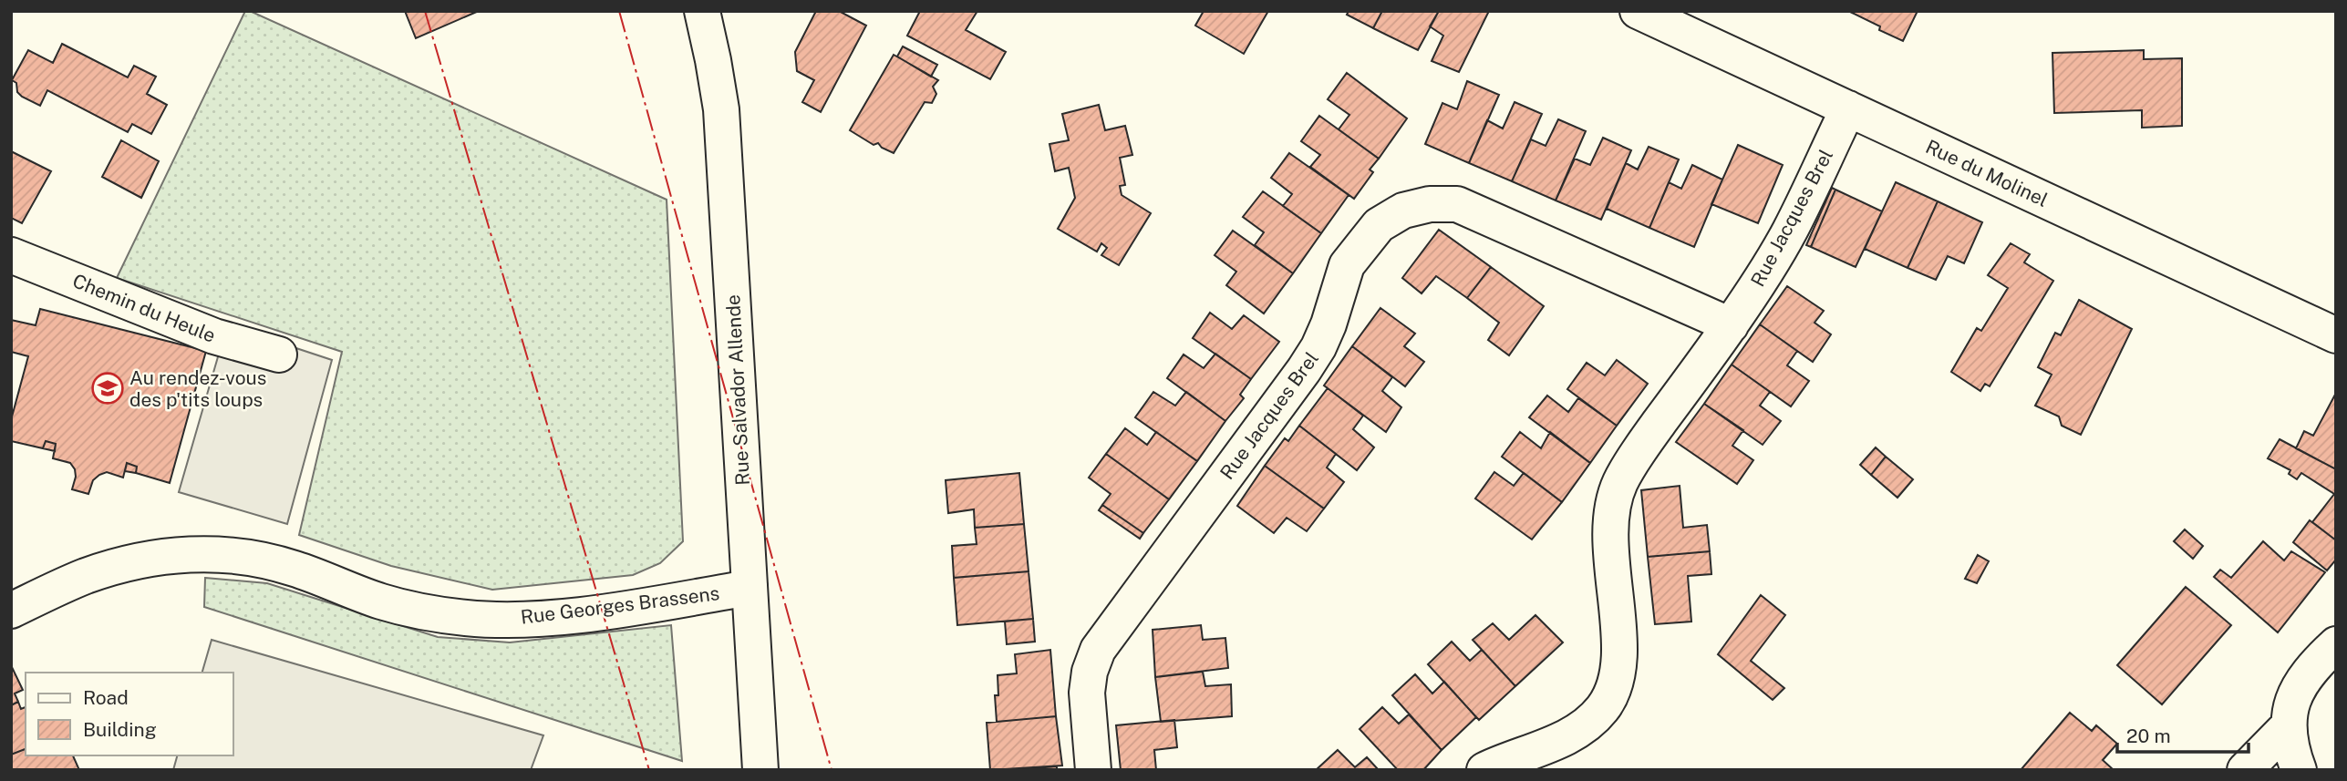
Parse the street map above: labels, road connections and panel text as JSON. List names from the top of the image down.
{
  "streets": {
    "street": [
      "Rue du Molinel",
      "Rue Jacques Brel",
      "Chemin du Heule",
      "Rue Salvador Allende",
      "Rue Georges Brassens"
    ]
  },
  "crossings": [
    ["Rue du Molinel", "Rue Jacques Brel"],
    ["Rue Salvador Allende", "Rue Georges Brassens"]
  ],
  "places": {
    "school or university": ["Au rendez-vous des p'tits loups"]
  },
  "legend": ["Road", "Building"],
  "scale_bar": "20 m"
}
